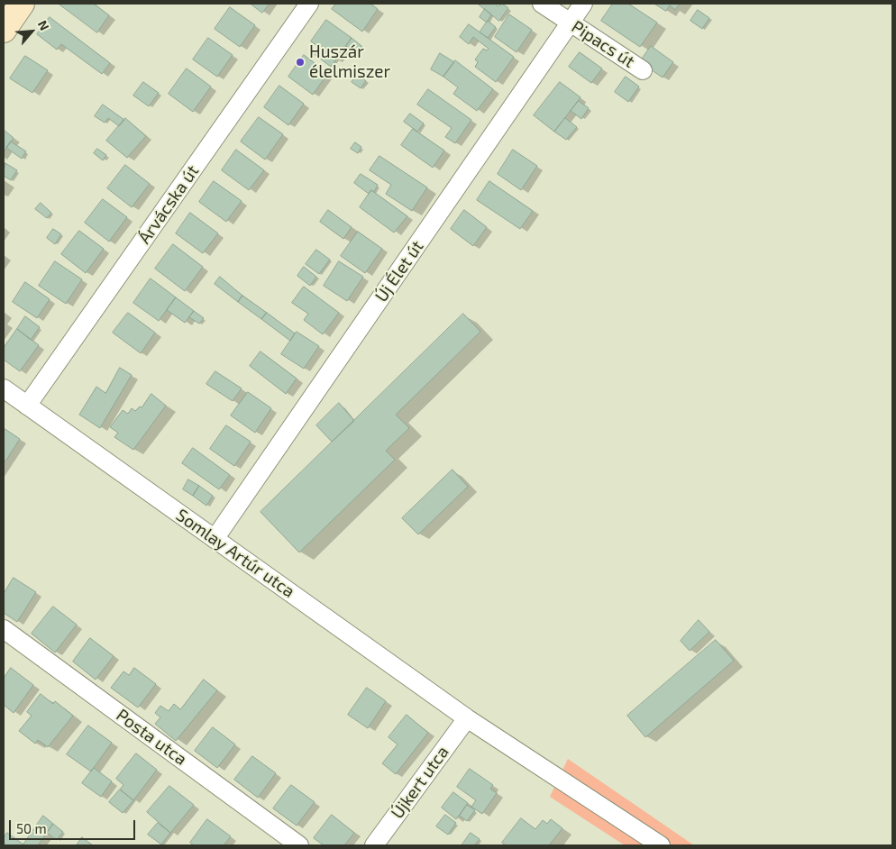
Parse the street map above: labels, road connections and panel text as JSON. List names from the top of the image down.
{
  "streets": {
    "street": [
      "Pipacs út",
      "Árvácska út",
      "Új Élet út",
      "Somlay Artúr utca",
      "Posta utca",
      "Újkert utca"
    ]
  },
  "crossings": [
    ["Pipacs út", "Új Élet út"],
    ["Árvácska út", "Somlay Artúr utca"],
    ["Új Élet út", "Somlay Artúr utca"],
    ["Somlay Artúr utca", "Újkert utca"]
  ],
  "places": ["Huszár élelmiszer"],
  "scale_bar": "50 m",
  "north": "top right"
}
